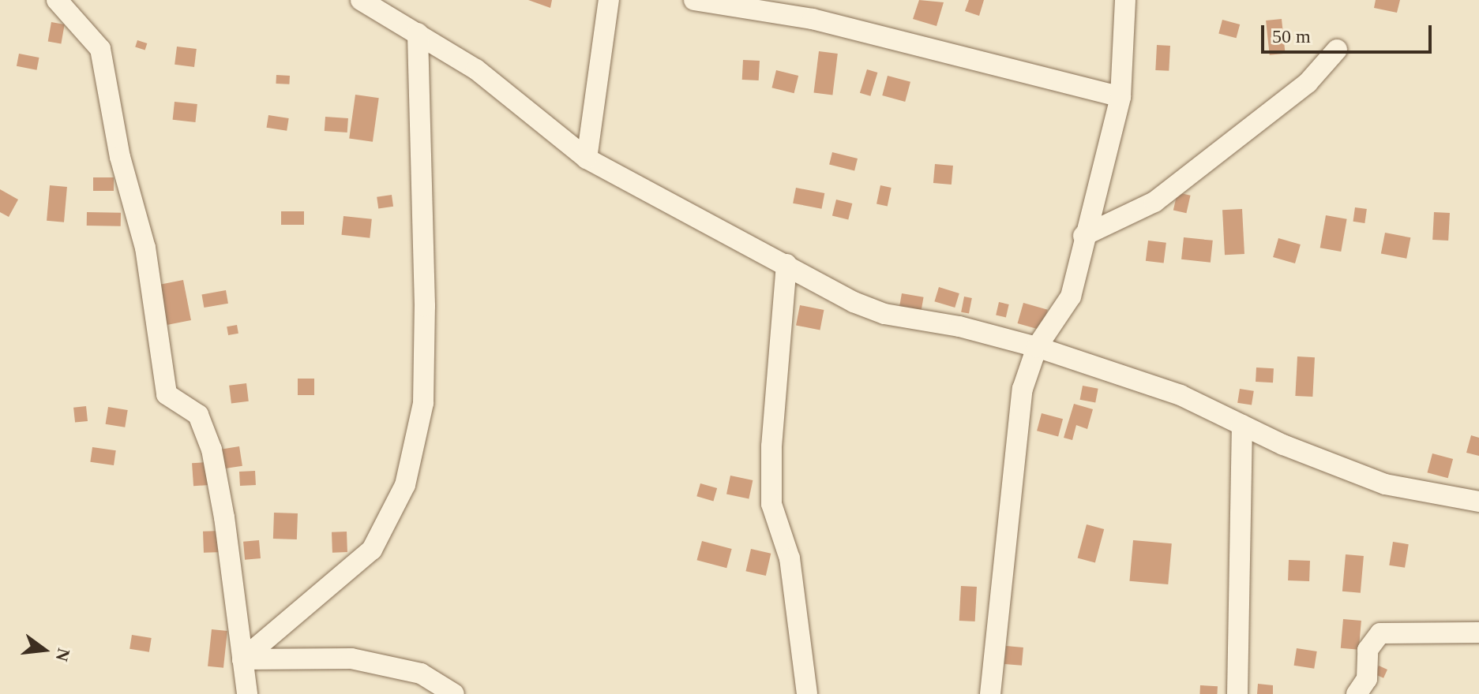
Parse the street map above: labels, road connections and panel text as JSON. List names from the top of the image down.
{
  "scale_bar": "50 m",
  "north": "right"
}
